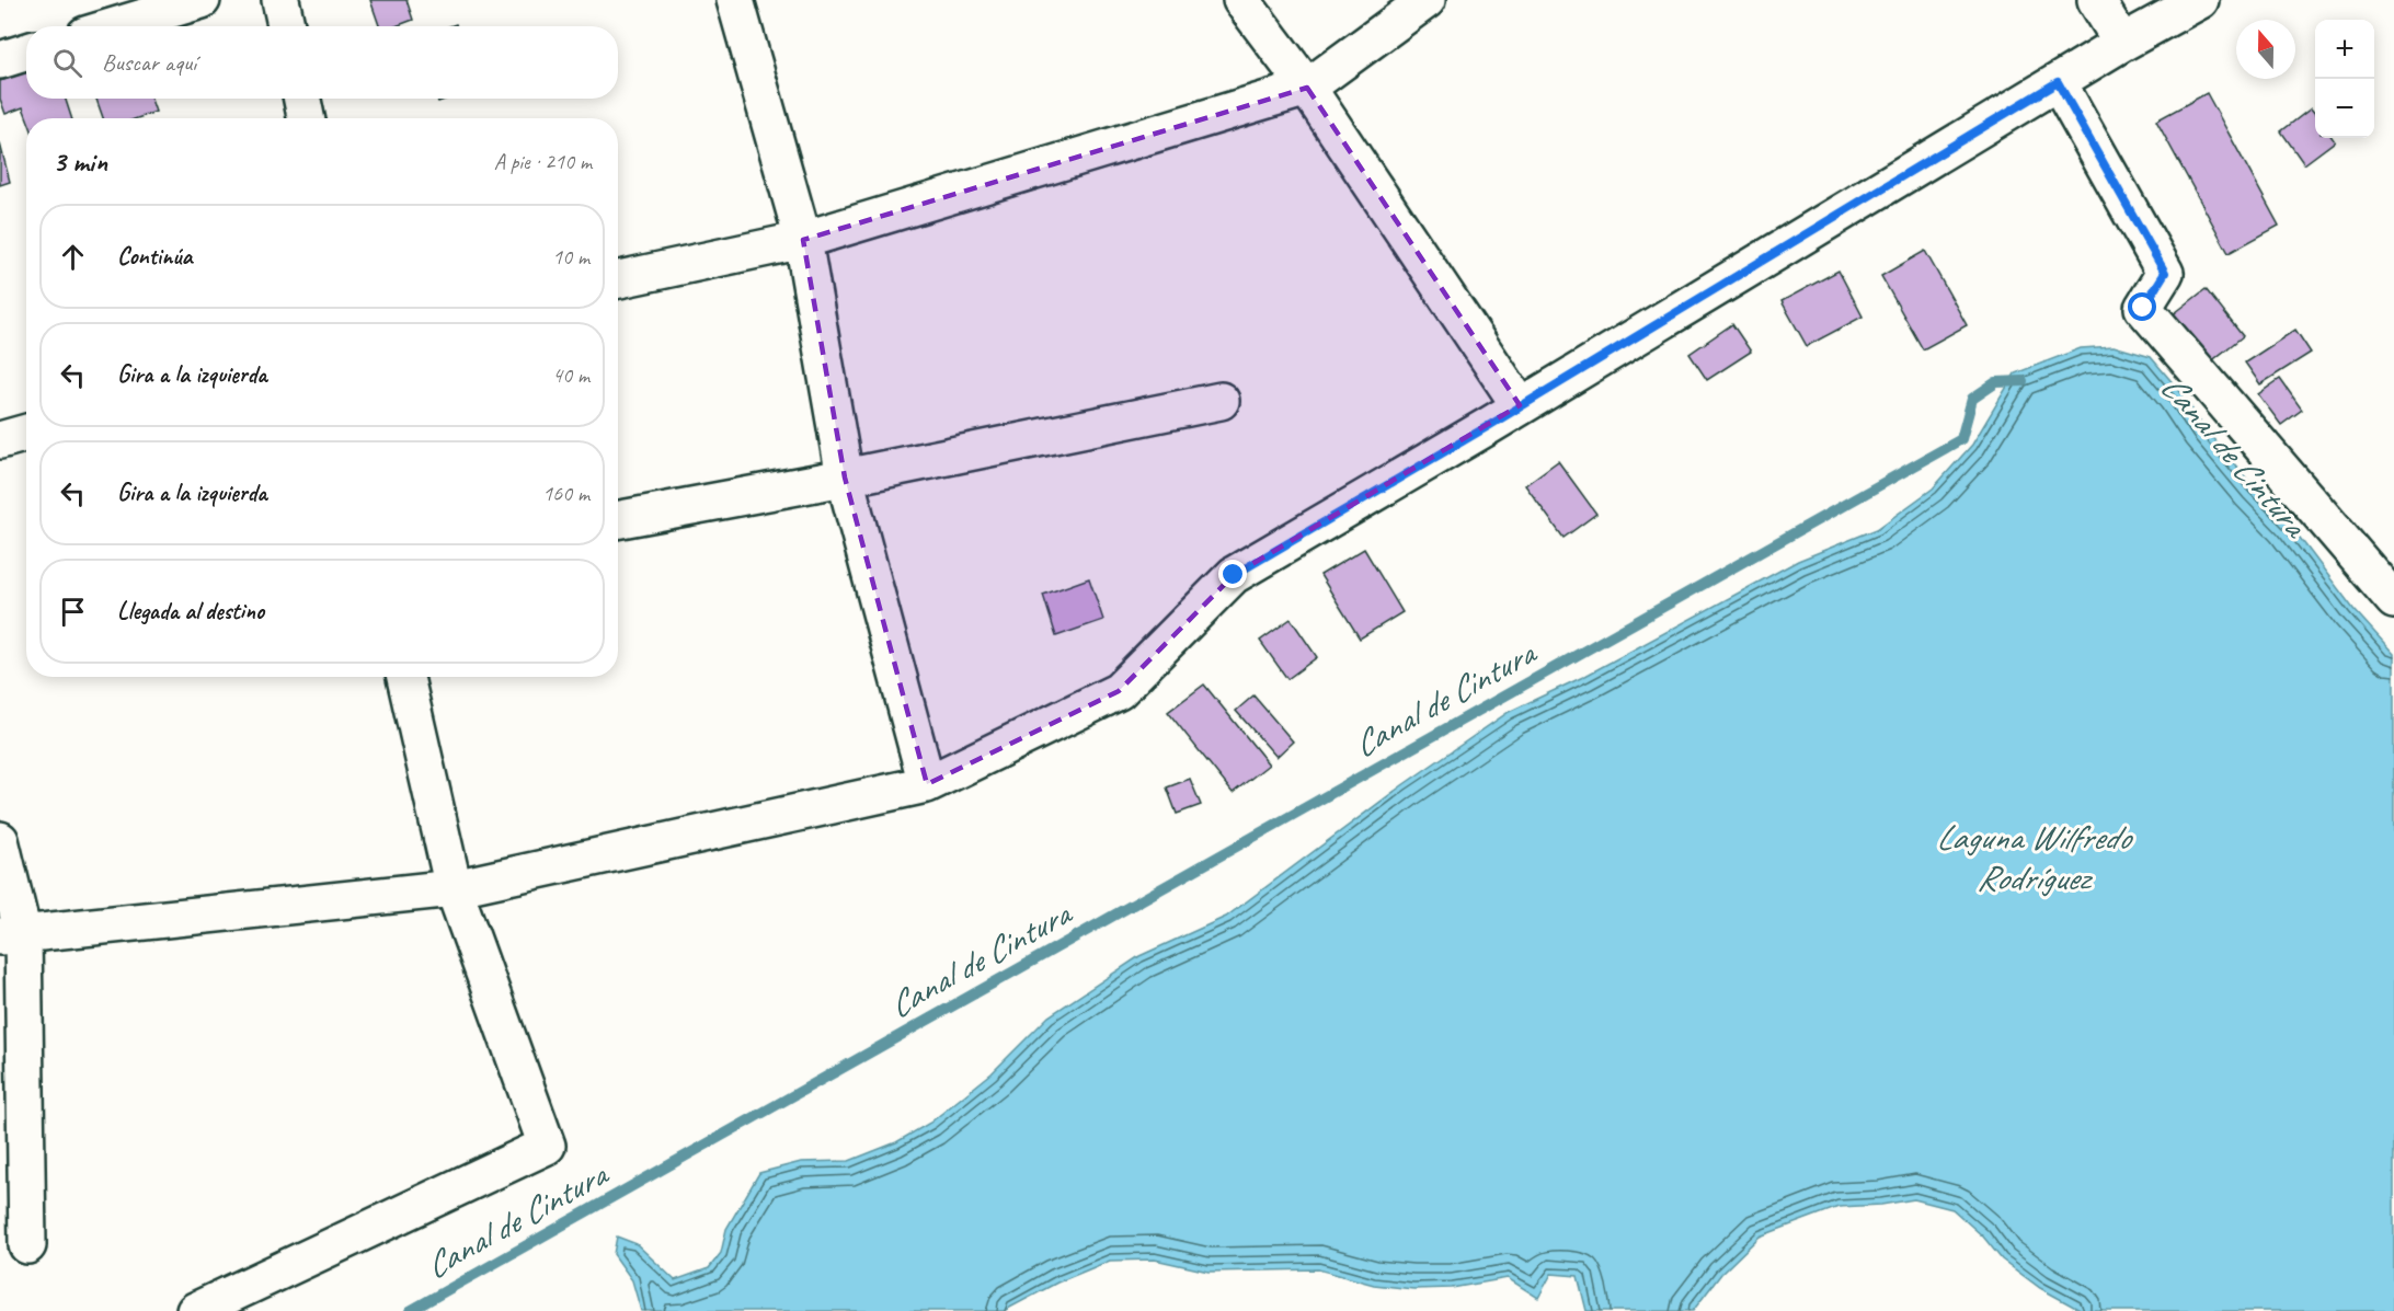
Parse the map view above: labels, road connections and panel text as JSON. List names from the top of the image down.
{
  "water": ["Canal de Cintura", "Laguna Wilfredo Rodríguez"],
  "north": "top",
  "page": {
    "map_buttons": ["+", "−"],
    "search": "Buscar aquí",
    "heading": ["3 min", "A pie · 210 m"],
    "list": [
      ["Continúa", "10 m"],
      ["Gira a la izquierda", "40 m"],
      ["Gira a la izquierda", "160 m"],
      "Llegada al destino"
    ]
  }
}
